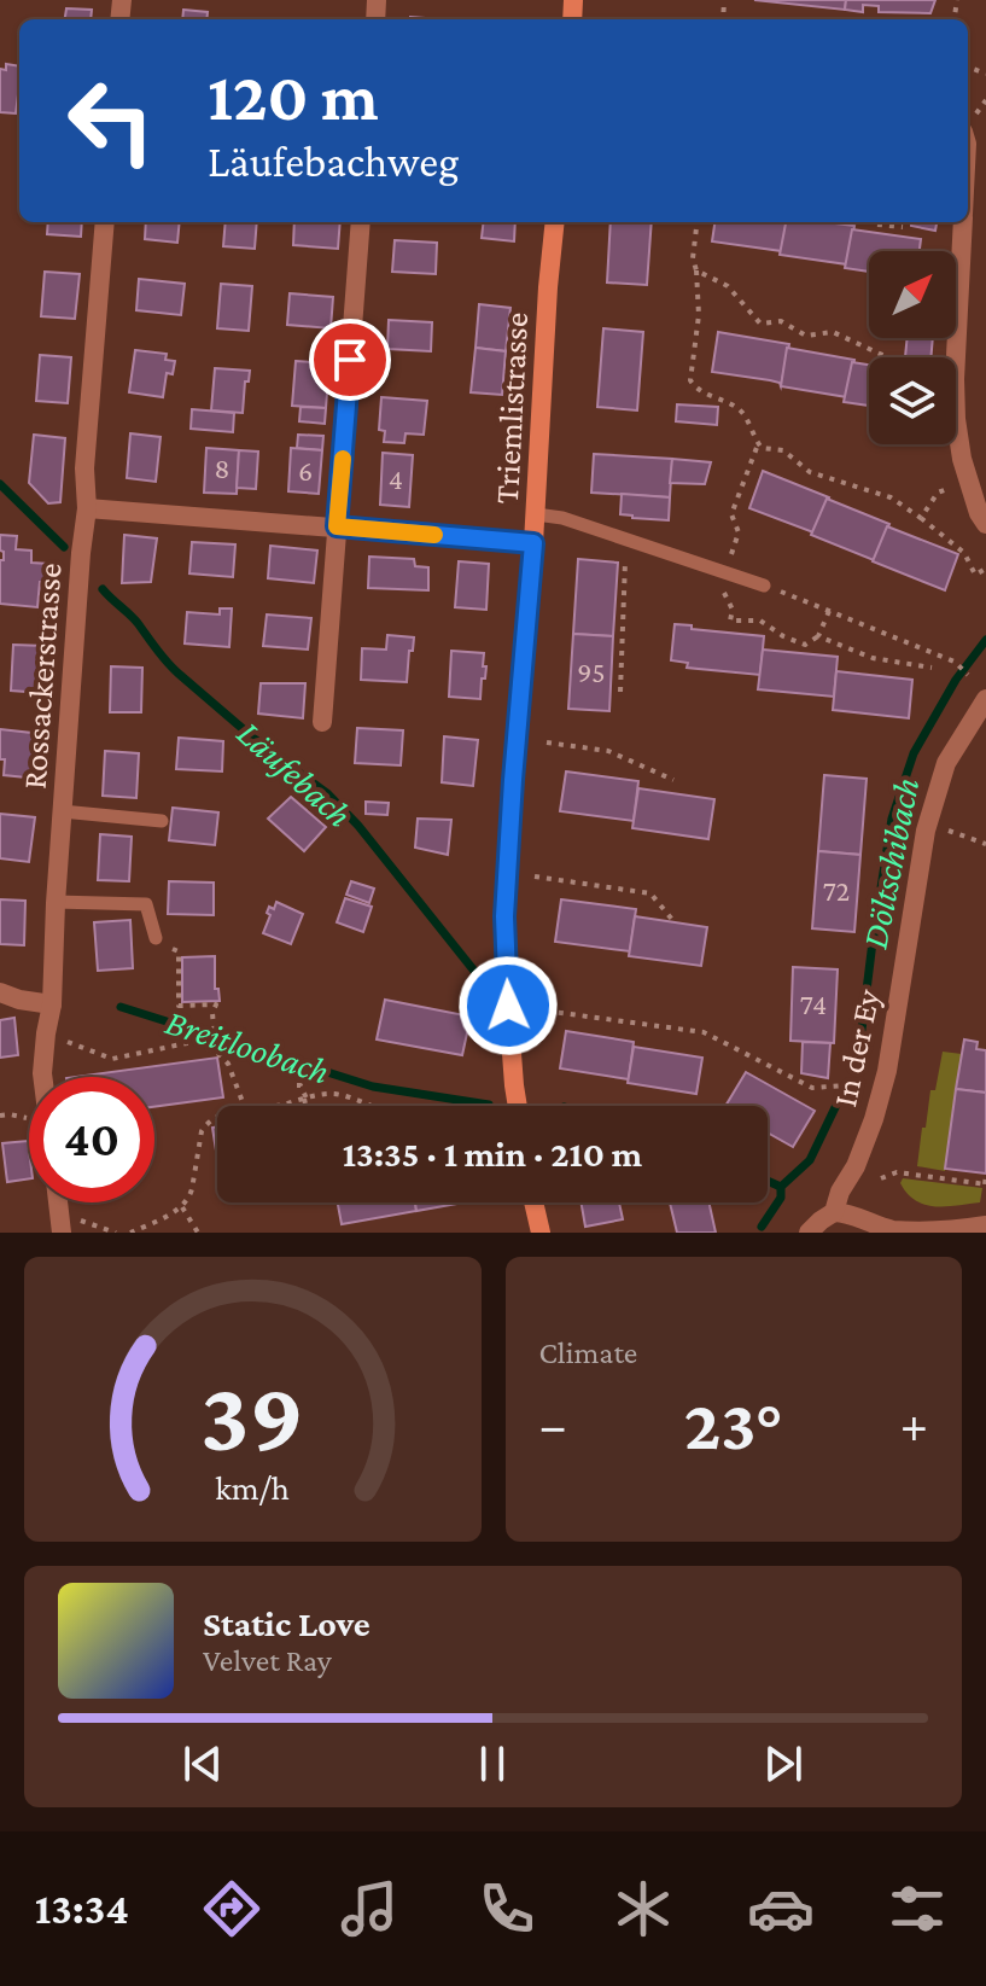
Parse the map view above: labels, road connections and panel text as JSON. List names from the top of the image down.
{
  "streets": {
    "street": ["Triemlistrasse", "Rossackerstrasse", "In der Ey"]
  },
  "water": ["Läufebach", "Döltschibach", "Breitloobach"],
  "house_numbers": [
    "8",
    "6",
    "4",
    "95",
    "72",
    "74"
  ],
  "north": "top right",
  "page": {
    "turn": ["120 m", "Läufebachweg"],
    "limit": "40",
    "trip": "13:35 · 1 min · 210 m",
    "tile": "Climate",
    "heat": ["−", "23°", "+"],
    "song": ["Static Love", "Velvet Ray"],
    "tabs": "13:34",
    "gauge": ["39", "km/h"]
  }
}
